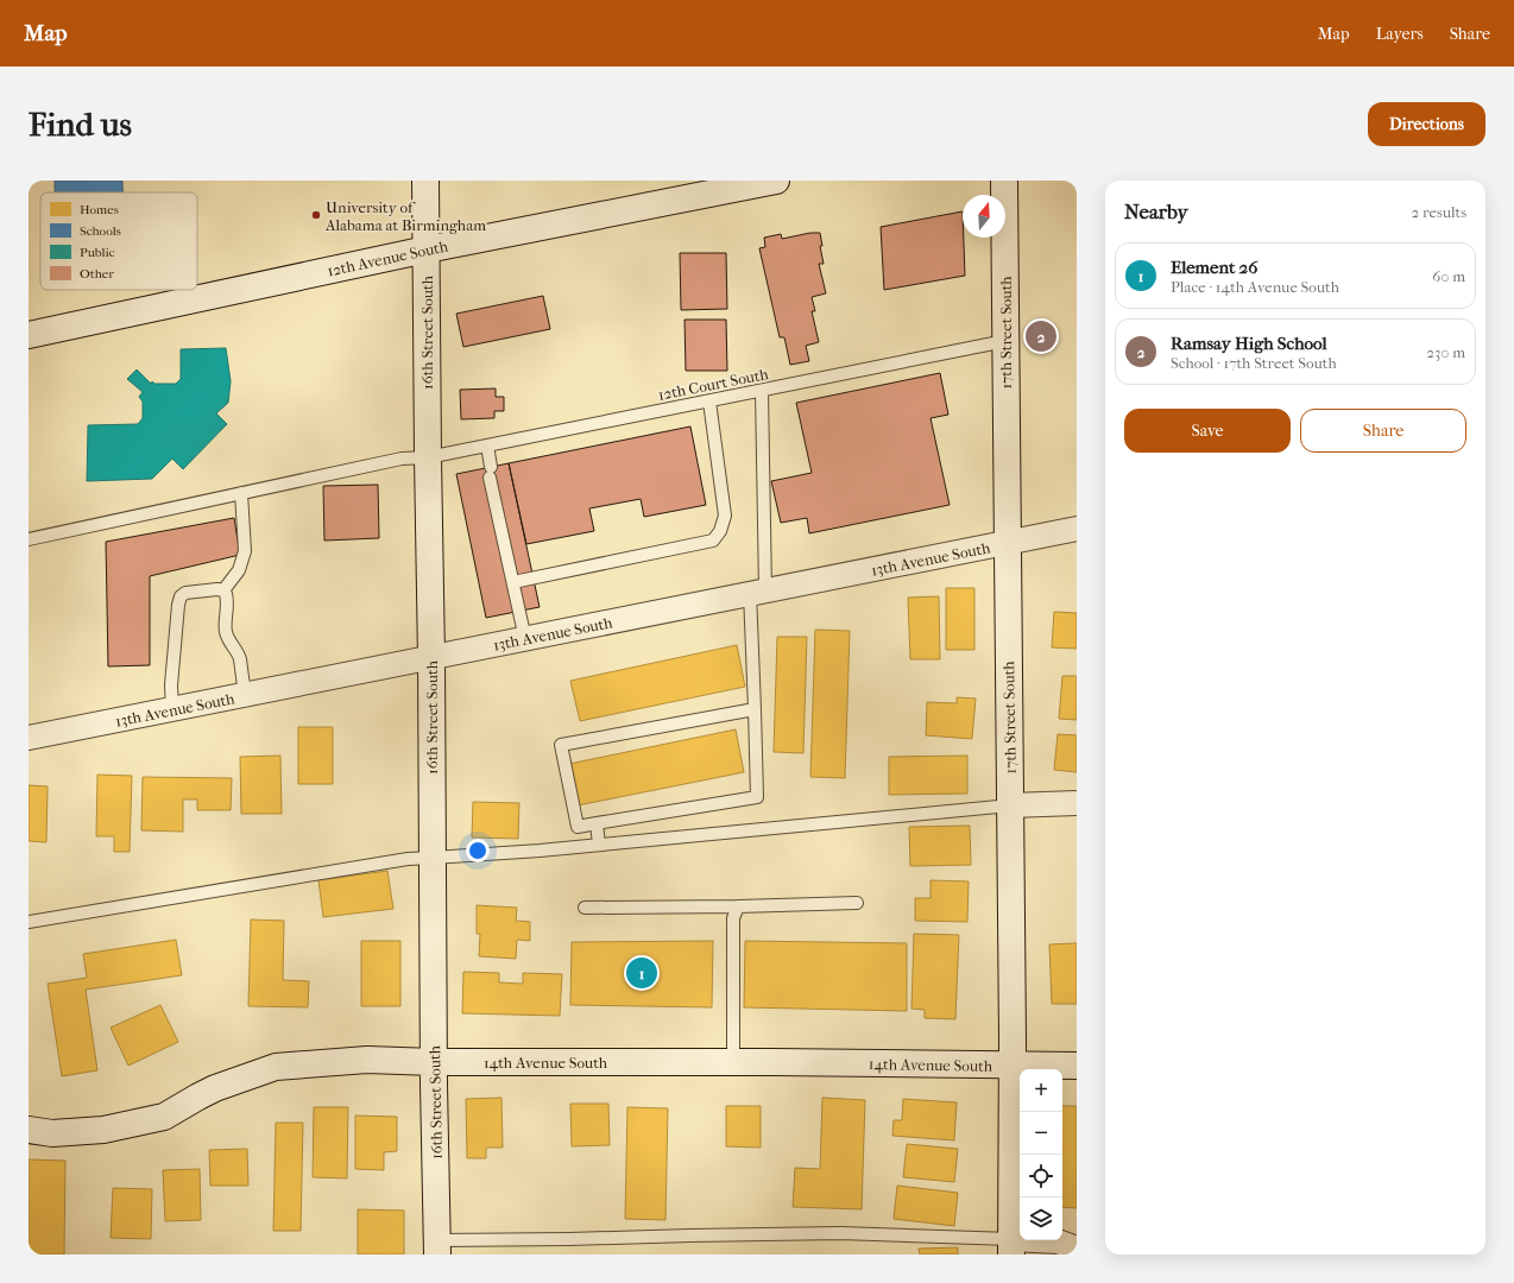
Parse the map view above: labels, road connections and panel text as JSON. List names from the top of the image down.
{
  "streets": {
    "street": [
      "12th Avenue South",
      "16th Street South",
      "17th Street South",
      "13th Avenue South",
      "14th Avenue South"
    ],
    "lane": ["12th Court South"]
  },
  "crossings": [
    ["12th Avenue South", "16th Street South"],
    ["16th Street South", "12th Court South"],
    ["16th Street South", "13th Avenue South"],
    ["16th Street South", "14th Avenue South"],
    ["17th Street South", "12th Court South"],
    ["17th Street South", "13th Avenue South"],
    ["17th Street South", "14th Avenue South"]
  ],
  "places": ["University of Alabama at Birmingham"],
  "legend": [
    "Homes",
    "Schools",
    "Public",
    "Other"
  ],
  "north": "top",
  "page": {
    "header": "Map",
    "nav": ["Map", "Layers", "Share"],
    "buttons": [
      "Directions",
      ["Save", "Share"]
    ],
    "title": "Find us",
    "heading": ["Nearby", "2 results"],
    "list": [
      {
        "mark": "1",
        "name": "Element 26",
        "note": "Place · 14th Avenue South",
        "value": "60 m"
      },
      {
        "mark": "2",
        "name": "Ramsay High School",
        "note": "School · 17th Street South",
        "value": "230 m"
      }
    ],
    "pins": ["2", "1"],
    "map_buttons": ["+", "−"]
  }
}
